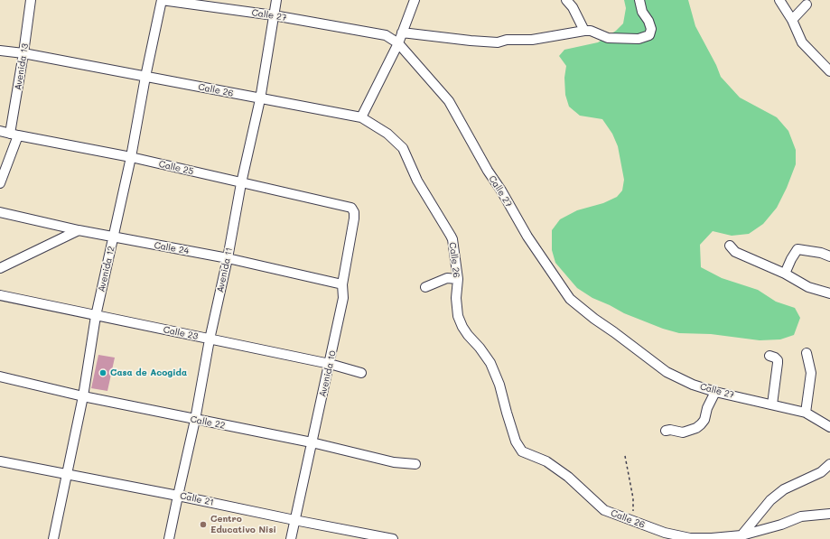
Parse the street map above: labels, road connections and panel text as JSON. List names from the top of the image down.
{
  "streets": {
    "street": [
      "Calle 27",
      "Avenida 13",
      "Calle 26",
      "Calle 25",
      "Calle 24",
      "Avenida 12",
      "Avenida 11",
      "Calle 23",
      "Avenida 10",
      "Calle 22",
      "Calle 21"
    ]
  },
  "crossings": [
    ["Calle 27", "Avenida 12"],
    ["Calle 27", "Avenida 11"],
    ["Avenida 13", "Calle 26"],
    ["Avenida 13", "Calle 25"],
    ["Calle 26", "Avenida 12"],
    ["Calle 26", "Avenida 11"],
    ["Calle 25", "Avenida 12"],
    ["Calle 25", "Avenida 11"],
    ["Calle 25", "Avenida 10"],
    ["Calle 24", "Avenida 12"],
    ["Calle 24", "Avenida 11"],
    ["Calle 24", "Avenida 10"],
    ["Avenida 12", "Calle 23"],
    ["Avenida 12", "Calle 22"],
    ["Avenida 12", "Calle 21"],
    ["Avenida 11", "Calle 23"],
    ["Avenida 11", "Calle 22"],
    ["Avenida 11", "Calle 21"],
    ["Calle 23", "Avenida 10"],
    ["Avenida 10", "Calle 22"],
    ["Avenida 10", "Calle 21"]
  ],
  "places": ["Casa de Acogida", "Centro Educativo Nisi"]
}
